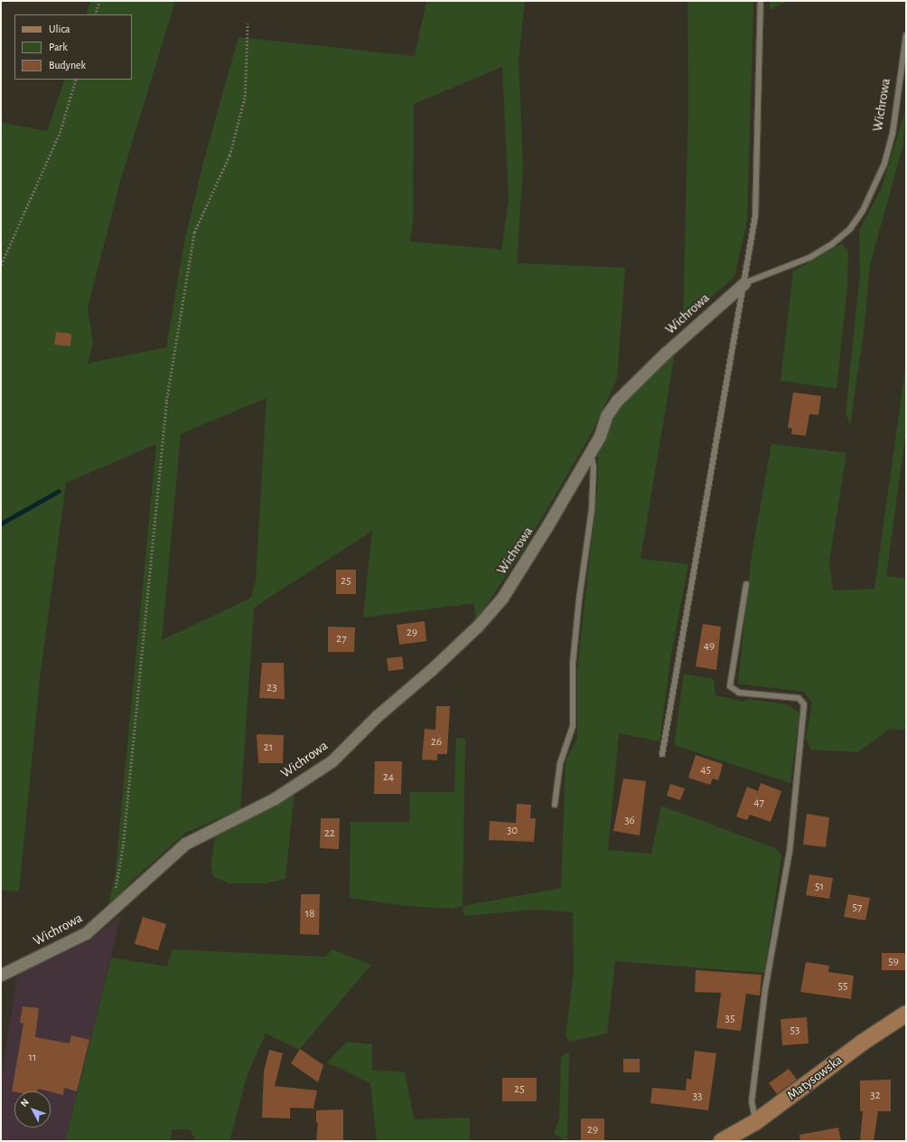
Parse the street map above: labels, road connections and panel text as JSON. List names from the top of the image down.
{
  "streets": {
    "street": ["Wichrowa", "Matysowska"]
  },
  "house_numbers": [
    "25",
    "29",
    "27",
    "49",
    "23",
    "26",
    "21",
    "45",
    "24",
    "47",
    "36",
    "30",
    "22",
    "51",
    "57",
    "18",
    "59",
    "55",
    "35",
    "53",
    "11",
    "25",
    "32",
    "33",
    "29"
  ],
  "legend": ["Ulica", "Park", "Budynek"],
  "north": "top left"
}
